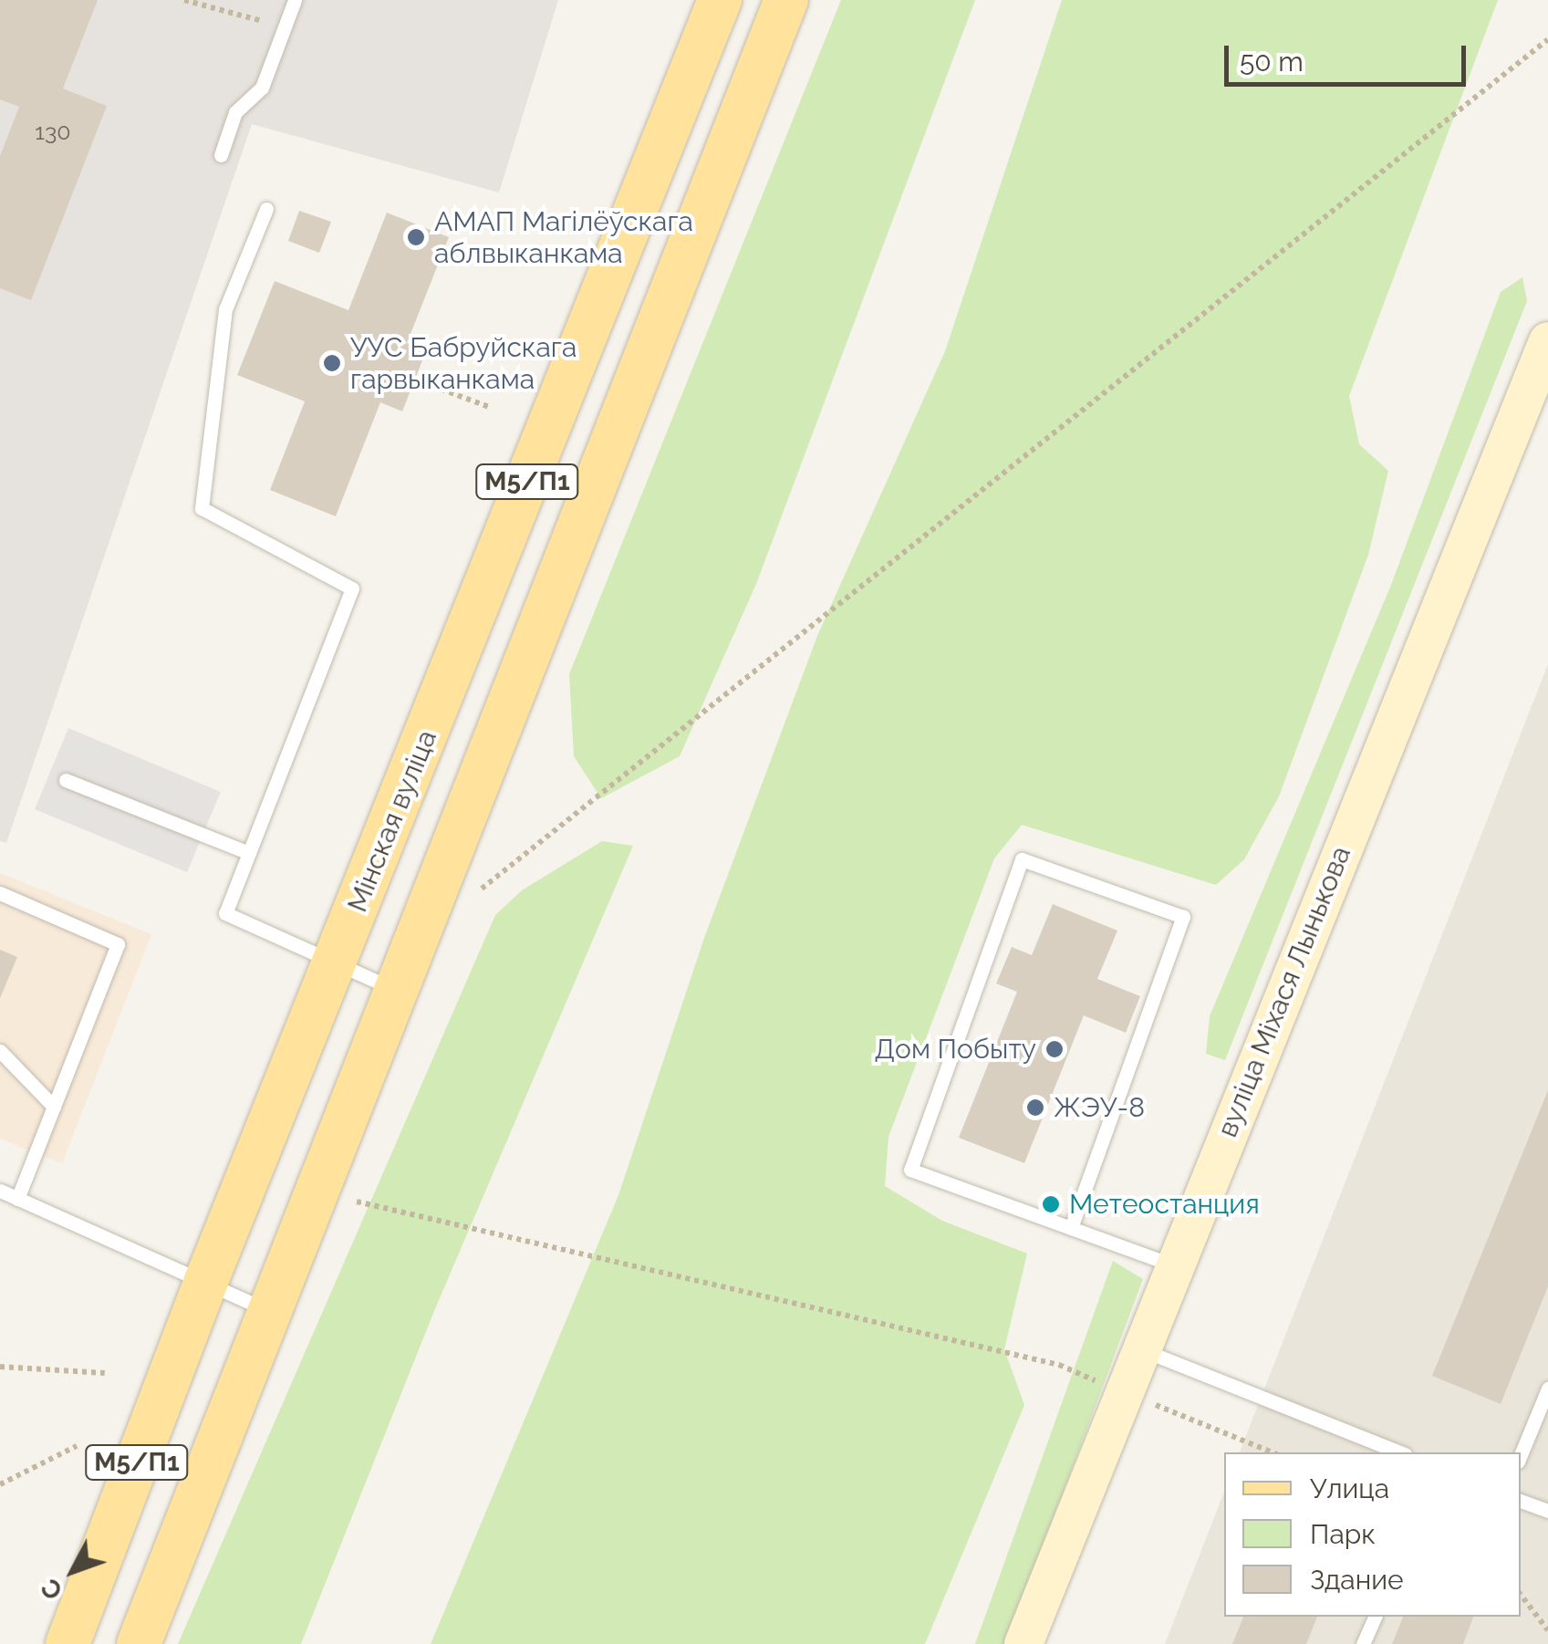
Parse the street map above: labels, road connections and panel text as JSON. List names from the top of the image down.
{
  "streets": {
    "main road": ["М5/П1", "Мінская вуліца"],
    "street": ["вуліца Міхася Лынькова"]
  },
  "places": [
    "АМАП Магілёўскага аблвыканкама",
    "УУС Бабруйскага гарвыканкама",
    "Дом Побыту",
    "ЖЭУ-8",
    "Метеостанция"
  ],
  "house_numbers": ["130"],
  "legend": ["Улица", "Парк", "Здание"],
  "scale_bar": "50 m",
  "north": "bottom left"
}
